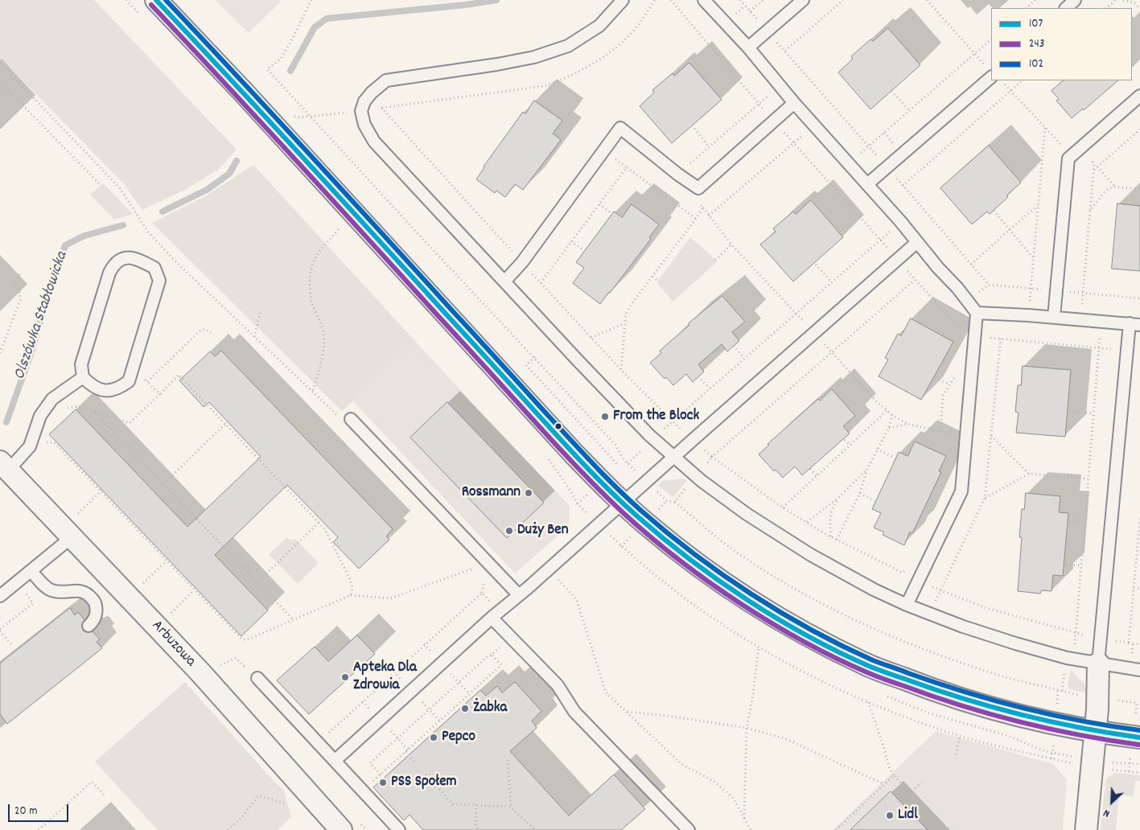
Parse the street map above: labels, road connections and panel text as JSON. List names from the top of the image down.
{
  "streets": {
    "street": ["Arbuzowa"]
  },
  "water": ["Olszówka Stabłowicka"],
  "places": [
    "From the Block",
    "Rossmann",
    "Duży Ben",
    "Apteka Dla Zdrowia",
    "Żabka",
    "Pepco",
    "PSS Społem",
    "Lidl"
  ],
  "lines": ["transit line 107", "transit line 102", "transit line 243"],
  "legend": ["107", "243", "102"],
  "scale_bar": "20 m",
  "north": "bottom left"
}
